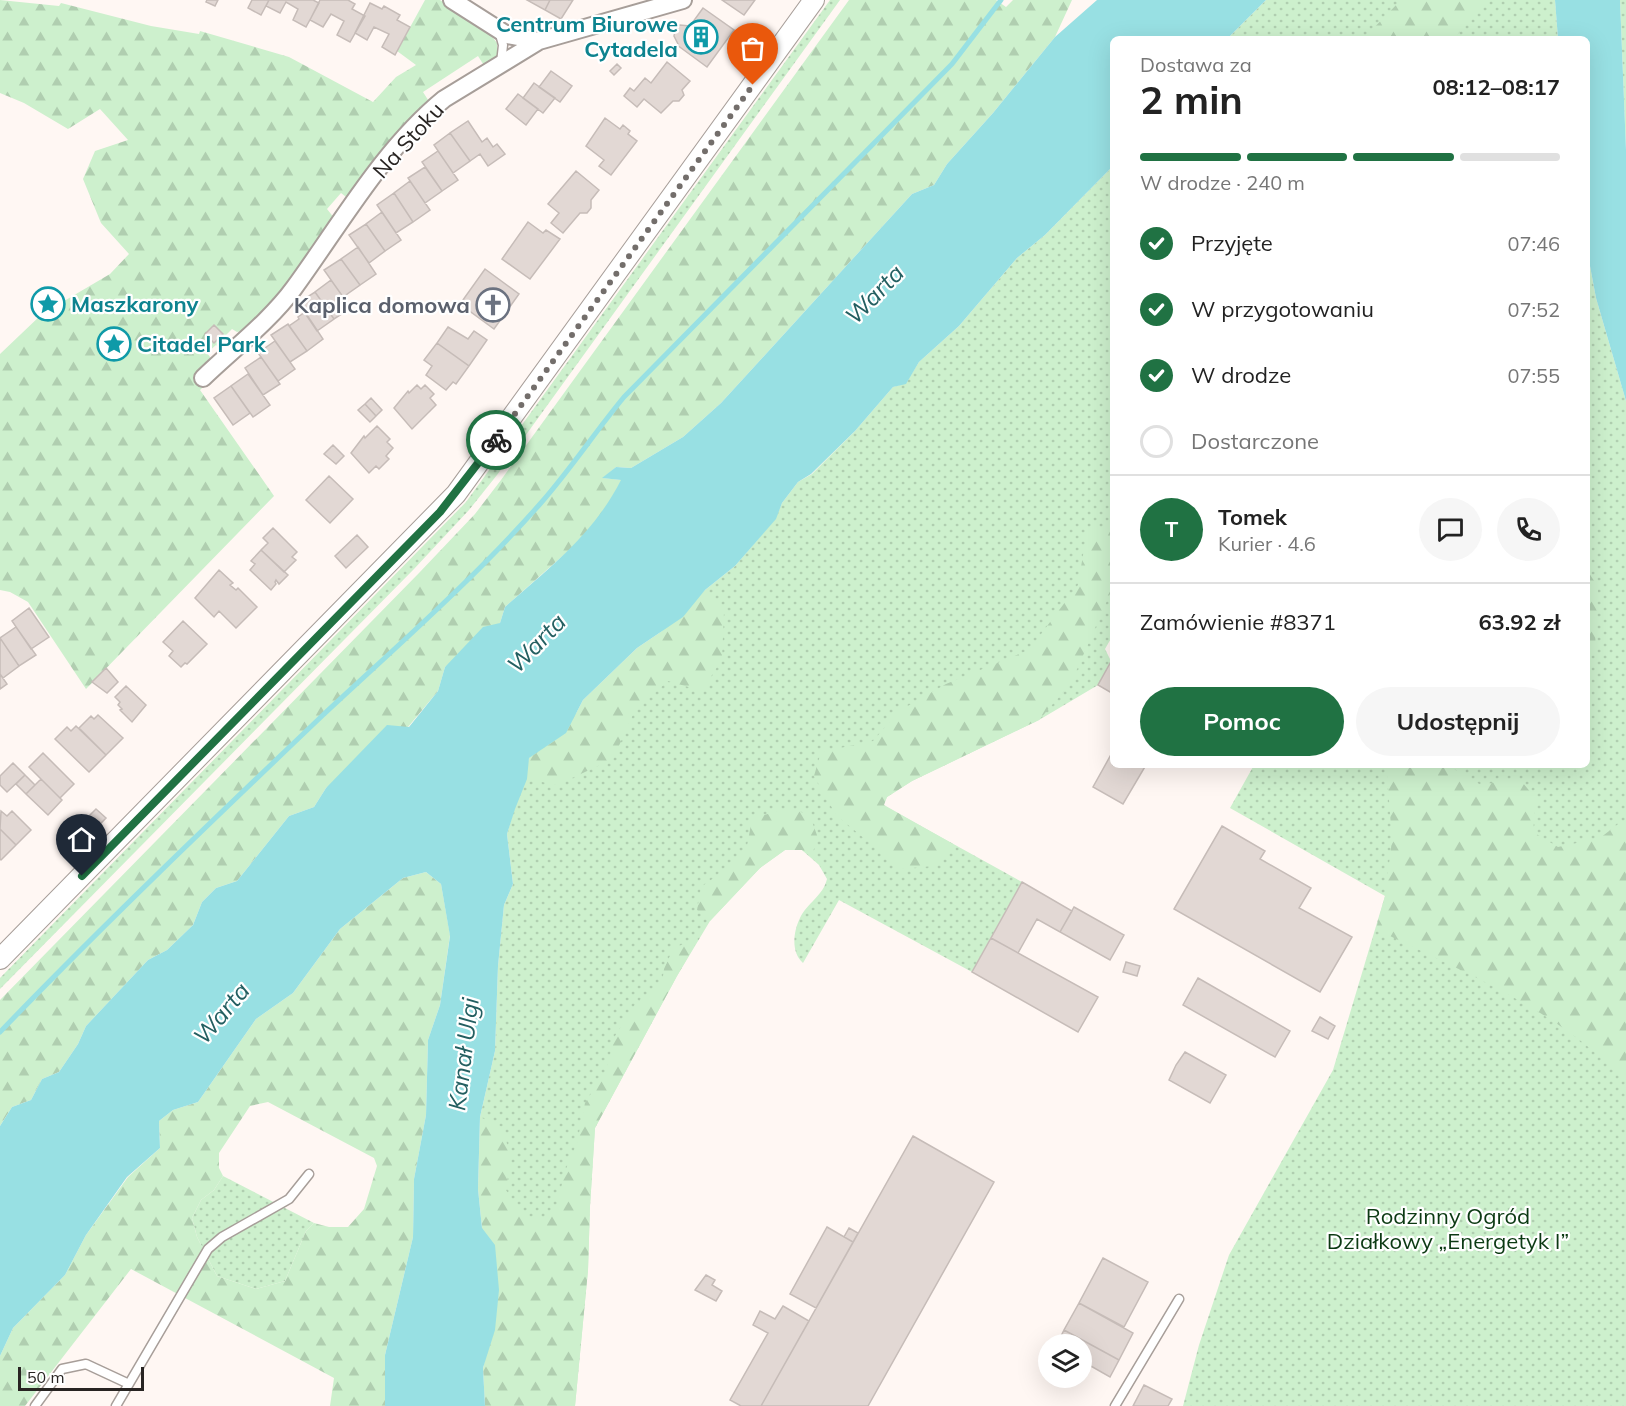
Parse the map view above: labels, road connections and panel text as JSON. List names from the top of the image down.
{
  "streets": {
    "street": ["Na Stoku"]
  },
  "water": ["Warta", "Kanał Ulgi"],
  "parks": ["Rodzinny Ogród Działkowy „Energetyk I”"],
  "places": {
    "building": ["Centrum Biurowe Cytadela"],
    "place": ["Maszkarony", "Citadel Park"],
    "church": ["Kaplica domowa"]
  },
  "scale_bar": "50 m",
  "page": {
    "heading": ["2 min", "Dostawa za", "08:12–08:17"],
    "panel": [
      "Tomek",
      "Kurier · 4.6",
      "Zamówienie #8371",
      "63.92 zł"
    ],
    "bar": "W drodze · 240 m",
    "list": [
      ["Przyjęte", "07:46"],
      ["W przygotowaniu", "07:52"],
      ["W drodze", "07:55"],
      "Dostarczone"
    ],
    "round": "T",
    "buttons": ["Pomoc", "Udostępnij"],
    "scale": "50 m"
  }
}
